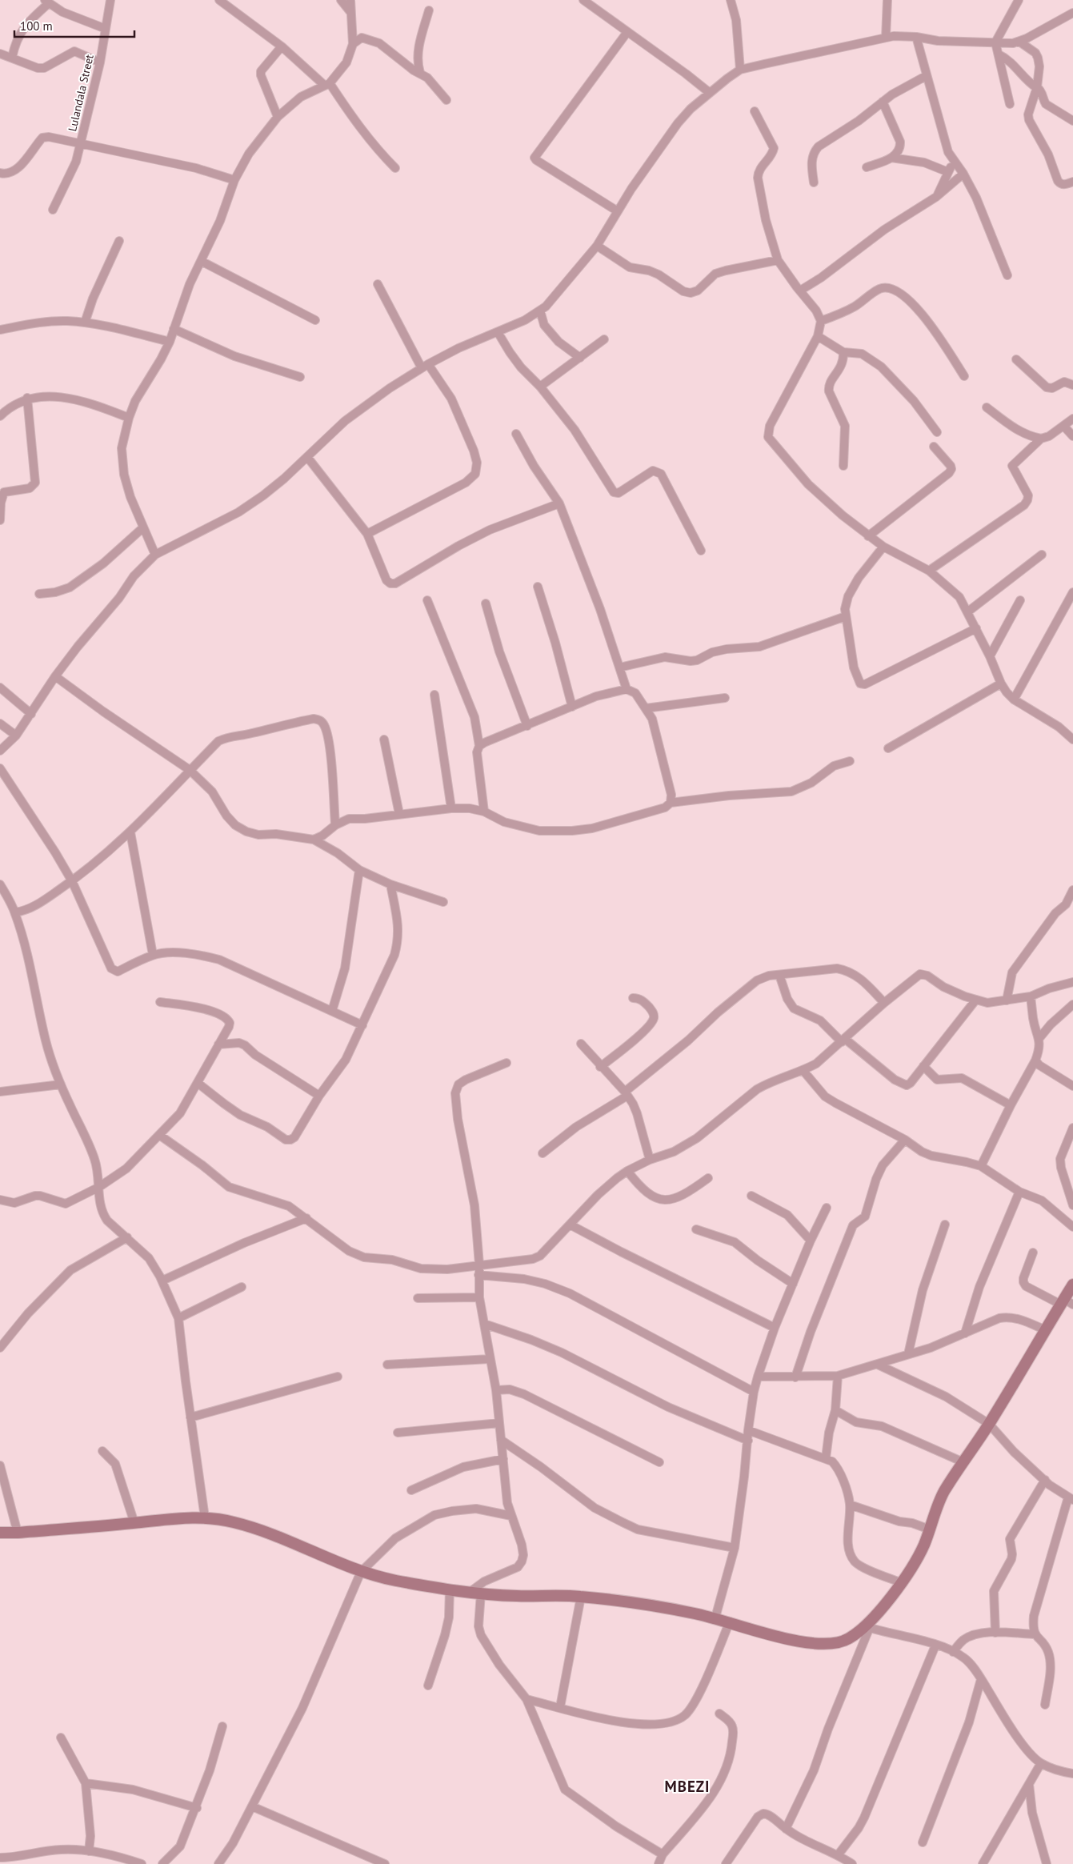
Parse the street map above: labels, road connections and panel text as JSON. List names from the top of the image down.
{
  "streets": {
    "street": ["Lulandala Street"]
  },
  "districts": ["MBEZI"],
  "scale_bar": "100 m"
}
